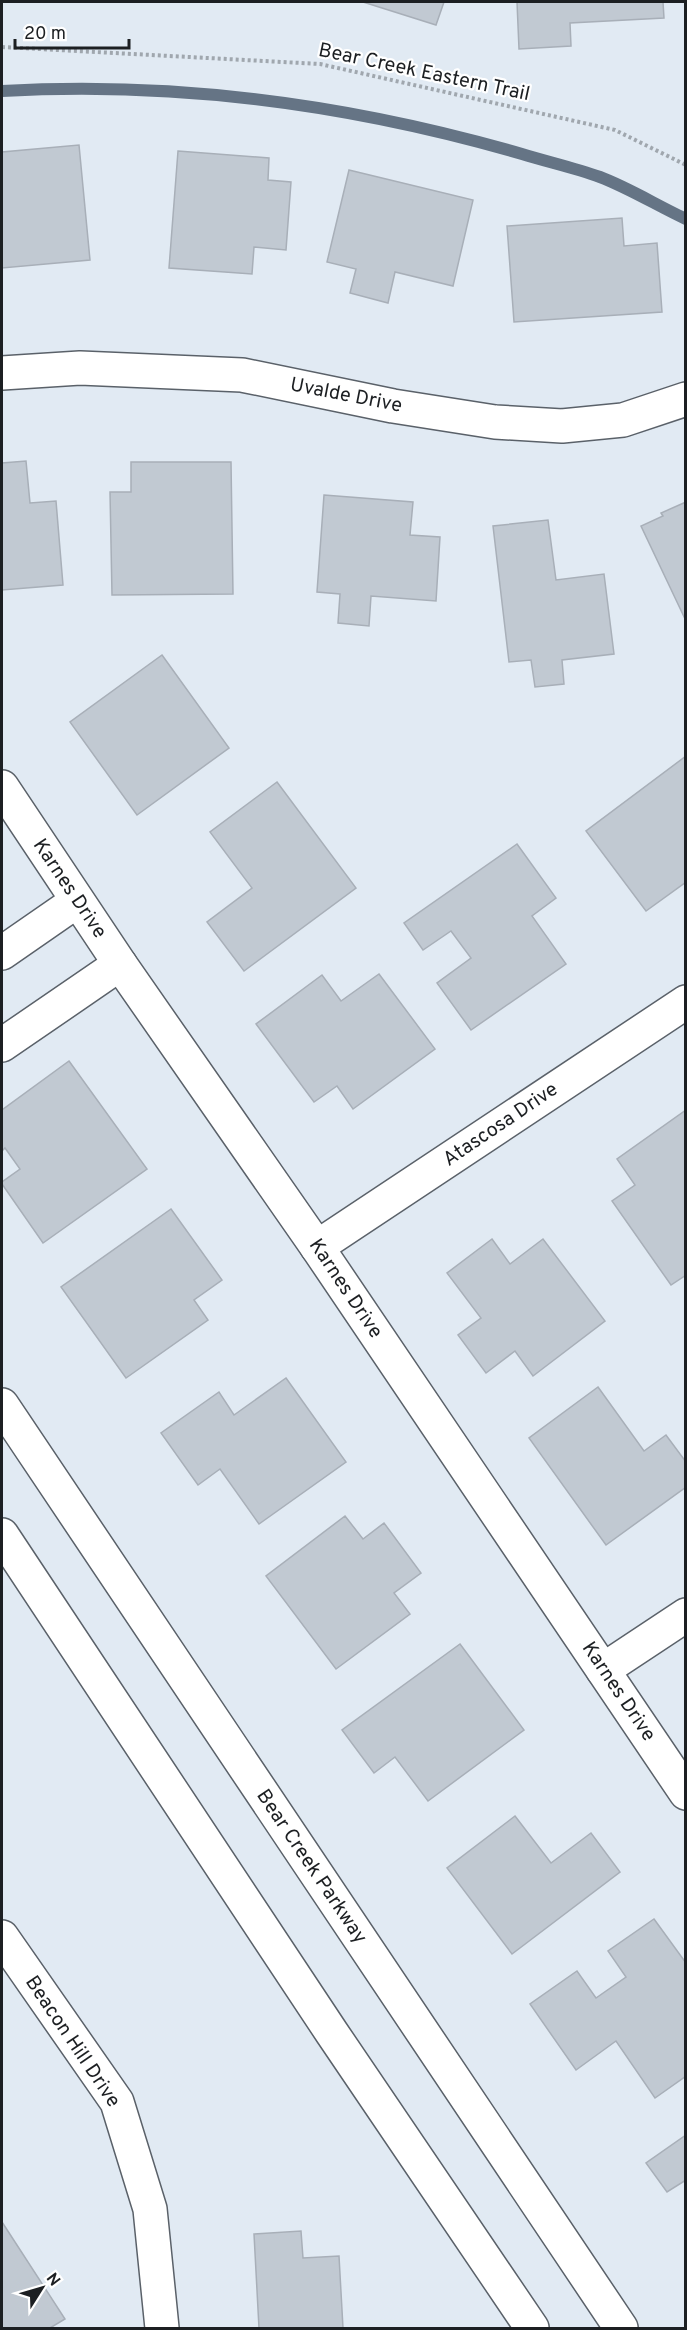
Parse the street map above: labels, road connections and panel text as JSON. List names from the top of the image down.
{
  "streets": {
    "street": [
      "Uvalde Drive",
      "Karnes Drive",
      "Atascosa Drive",
      "Bear Creek Parkway",
      "Beacon Hill Drive"
    ],
    "path": ["Bear Creek Eastern Trail"]
  },
  "crossings": [
    ["Karnes Drive", "Atascosa Drive"]
  ],
  "scale_bar": "20 m",
  "north": "top right"
}
